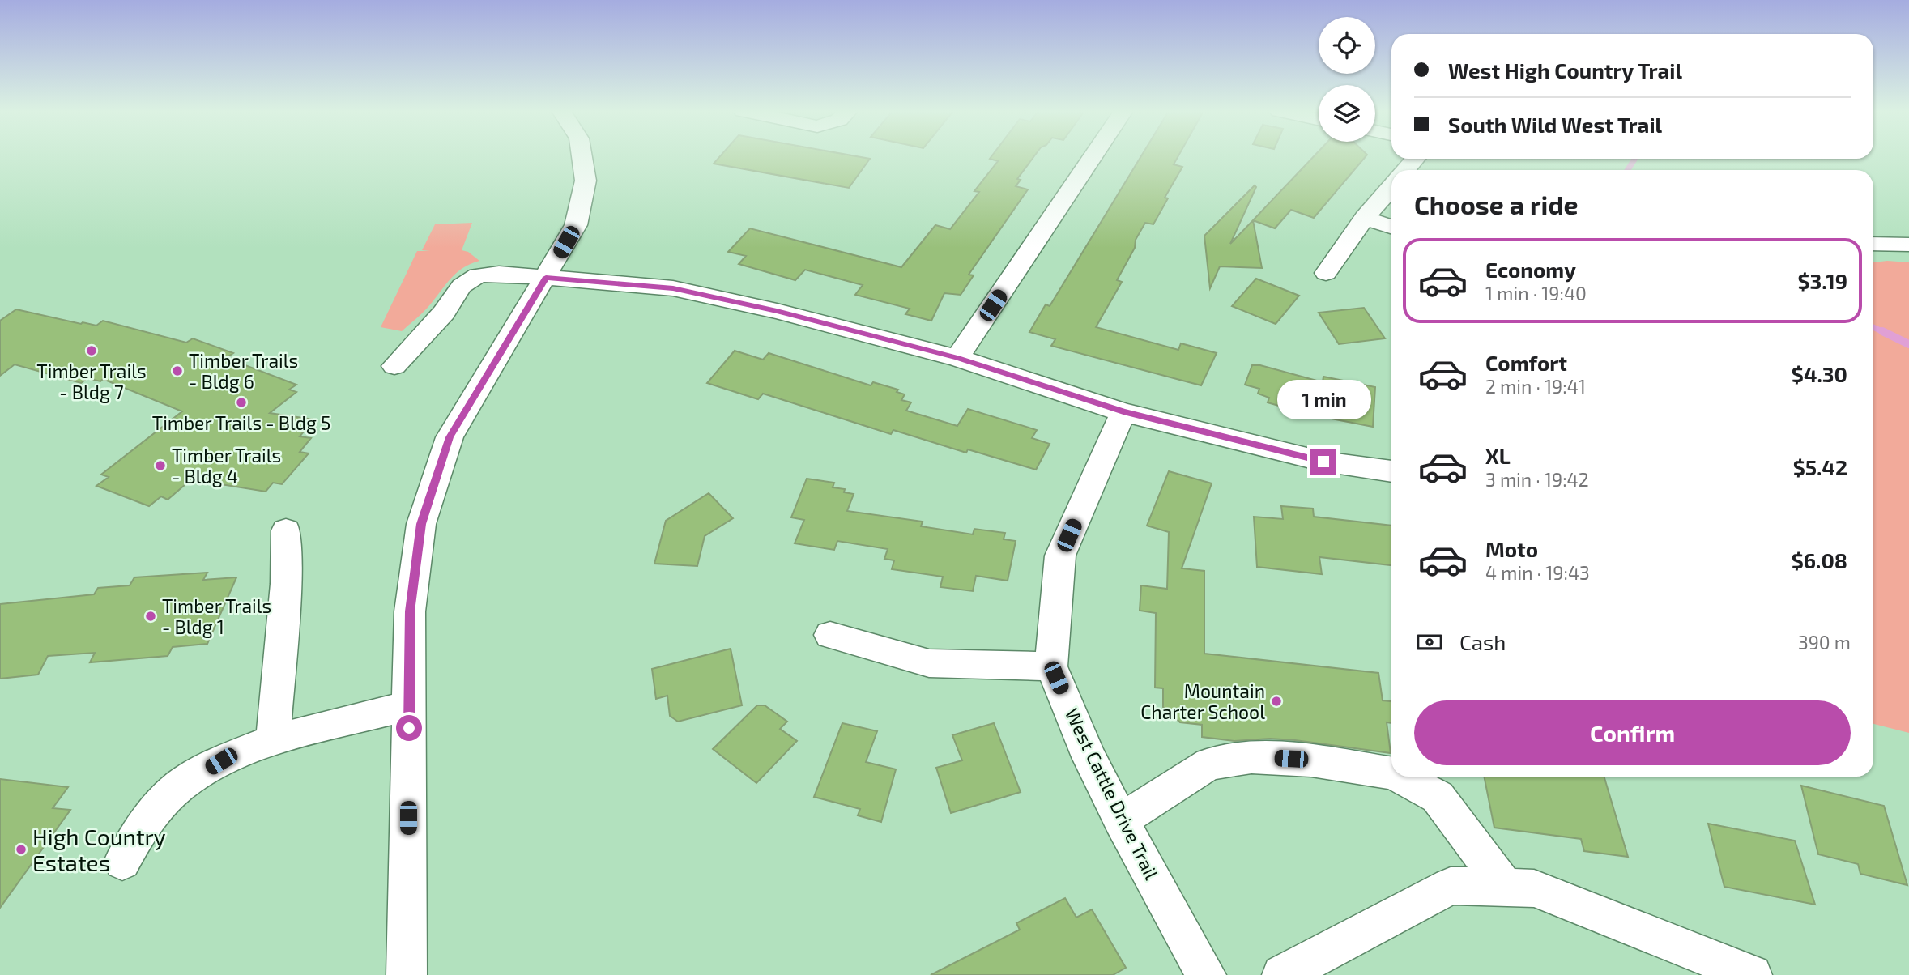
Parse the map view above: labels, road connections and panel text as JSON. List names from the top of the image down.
{
  "streets": {
    "street": ["West Cattle Drive Trail"]
  },
  "places": [
    "Timber Trails - Bldg 7",
    "Timber Trails - Bldg 6",
    "Timber Trails - Bldg 5",
    "Timber Trails - Bldg 4",
    "Timber Trails - Bldg 1",
    "Mountain Charter School",
    "High Country Estates"
  ],
  "page": {
    "banner": ["West High Country Trail", "South Wild West Trail"],
    "heading": "Choose a ride",
    "list": [
      {
        "name": "Economy",
        "note": "1 min · 19:40",
        "value": "$3.19"
      },
      {
        "name": "Comfort",
        "note": "2 min · 19:41",
        "value": "$4.30"
      },
      {
        "name": "XL",
        "note": "3 min · 19:42",
        "value": "$5.42"
      },
      {
        "name": "Moto",
        "note": "4 min · 19:43",
        "value": "$6.08"
      }
    ],
    "bubble": "1 min",
    "pay": ["Cash", "390 m"],
    "buttons": "Confirm"
  }
}
